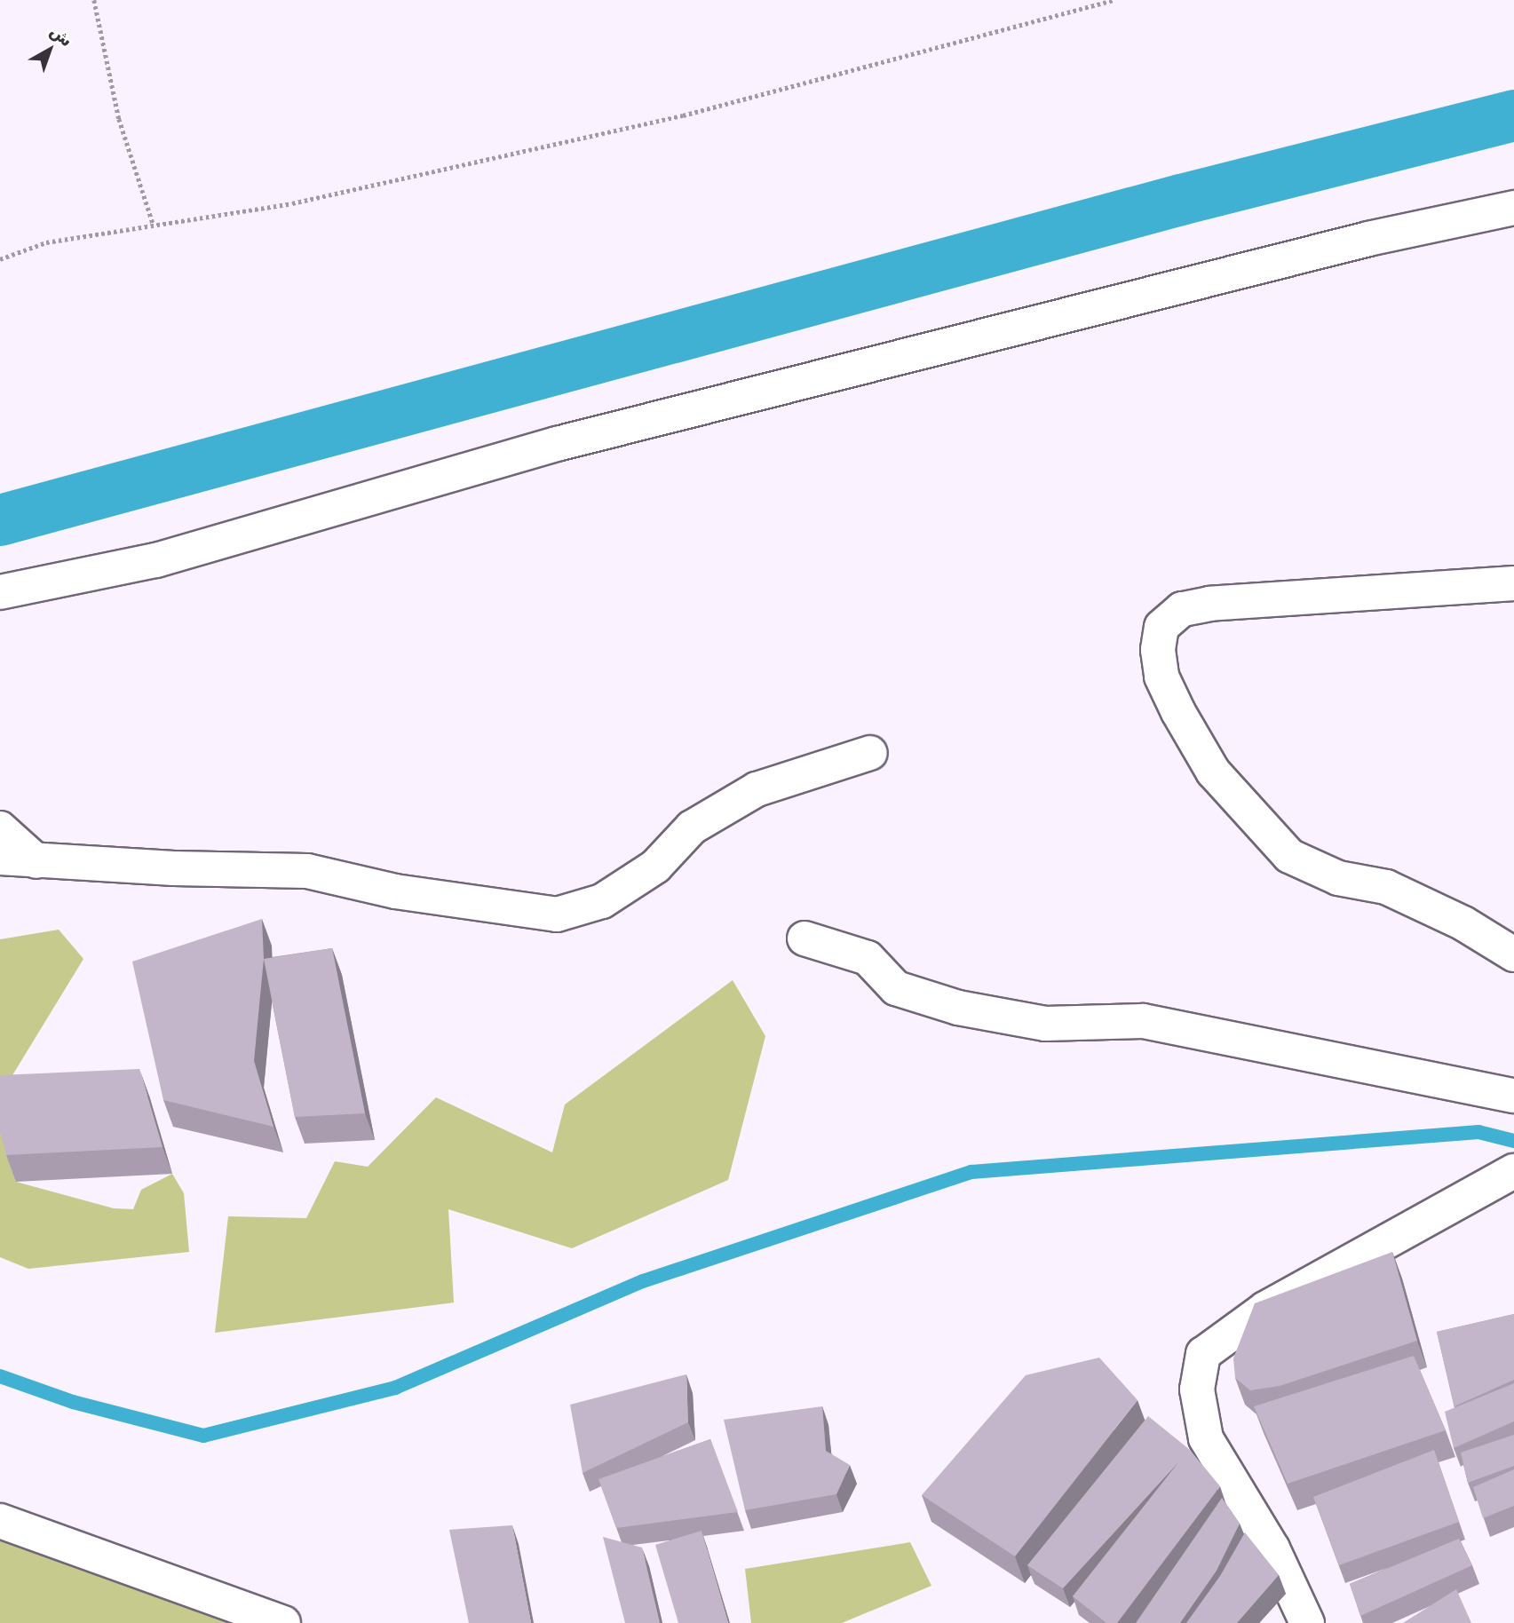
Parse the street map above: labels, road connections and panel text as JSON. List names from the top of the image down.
{
  "north": "top right"
}
